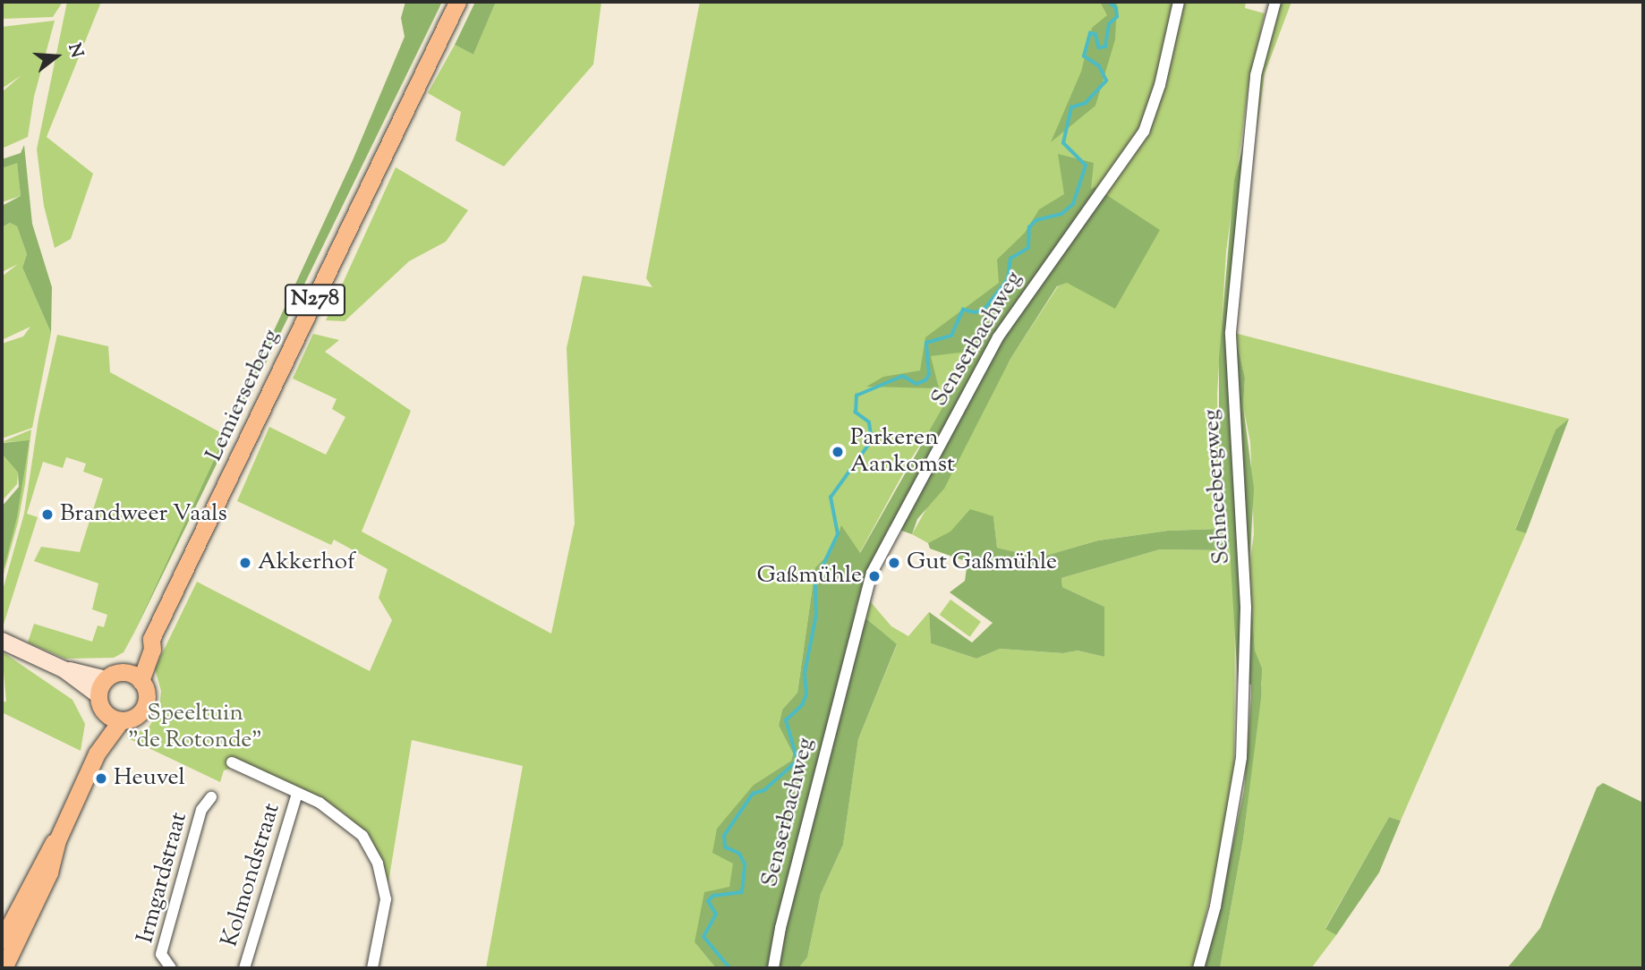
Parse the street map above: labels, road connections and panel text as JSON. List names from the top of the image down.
{
  "streets": {
    "main road": ["N278", "Lemierserberg"],
    "street": [
      "Senserbachweg",
      "Schneebergweg",
      "Kolmondstraat",
      "Irmgardstraat"
    ]
  },
  "crossings": [
    ["N278", "Lemierserberg"]
  ],
  "parks": ["Speeltuin \"de Rotonde\""],
  "places": [
    "Parkeren Aankomst",
    "Brandweer Vaals",
    "Akkerhof",
    "Gut Gaßmühle",
    "Gaßmühle",
    "Heuvel"
  ],
  "north": "right"
}
